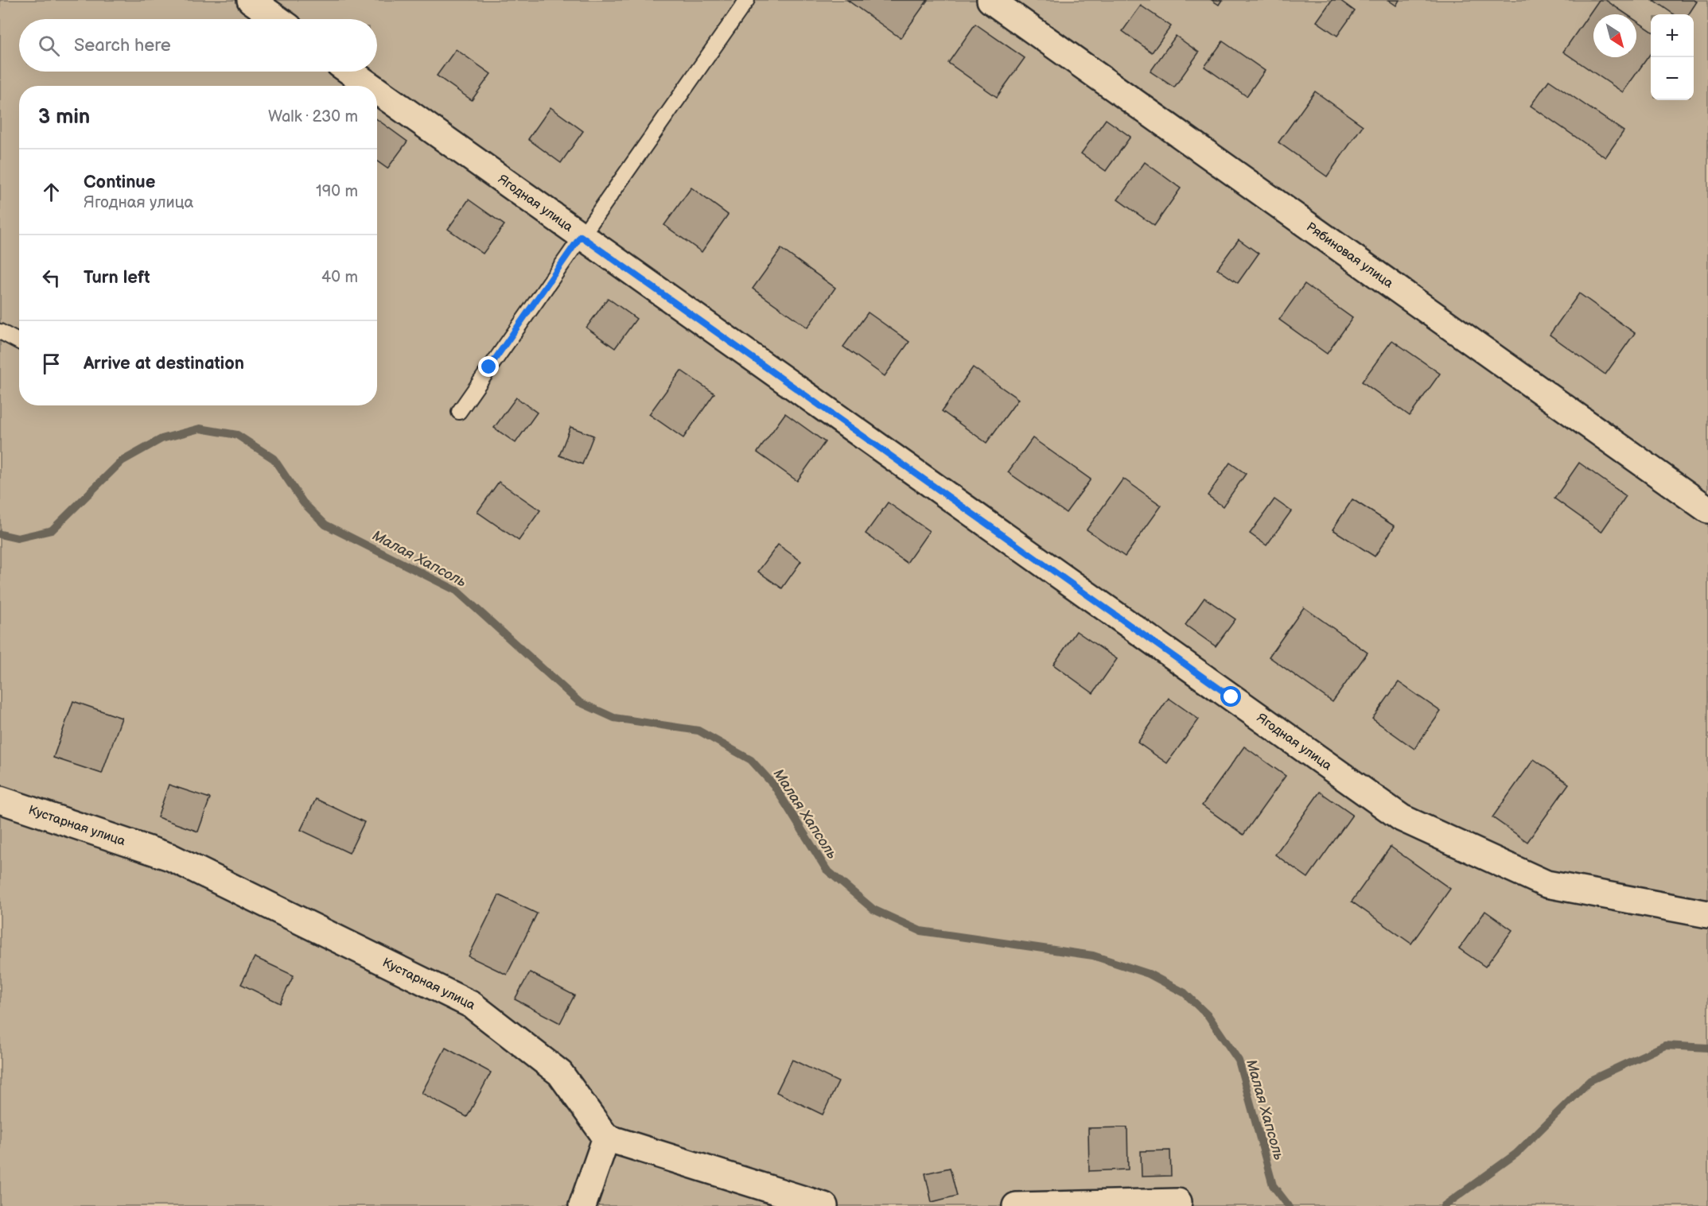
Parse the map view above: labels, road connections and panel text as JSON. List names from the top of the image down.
{
  "streets": {
    "street": ["Ягодная улица", "Рябиновая улица", "Кустарная улица"]
  },
  "water": ["Малая Хапсоль"],
  "north": "bottom right",
  "page": {
    "map_buttons": ["+", "−"],
    "search": "Search here",
    "heading": ["3 min", "Walk · 230 m"],
    "list": [
      ["Continue", "Ягодная улица", "190 m"],
      ["Turn left", "40 m"],
      "Arrive at destination"
    ]
  }
}
